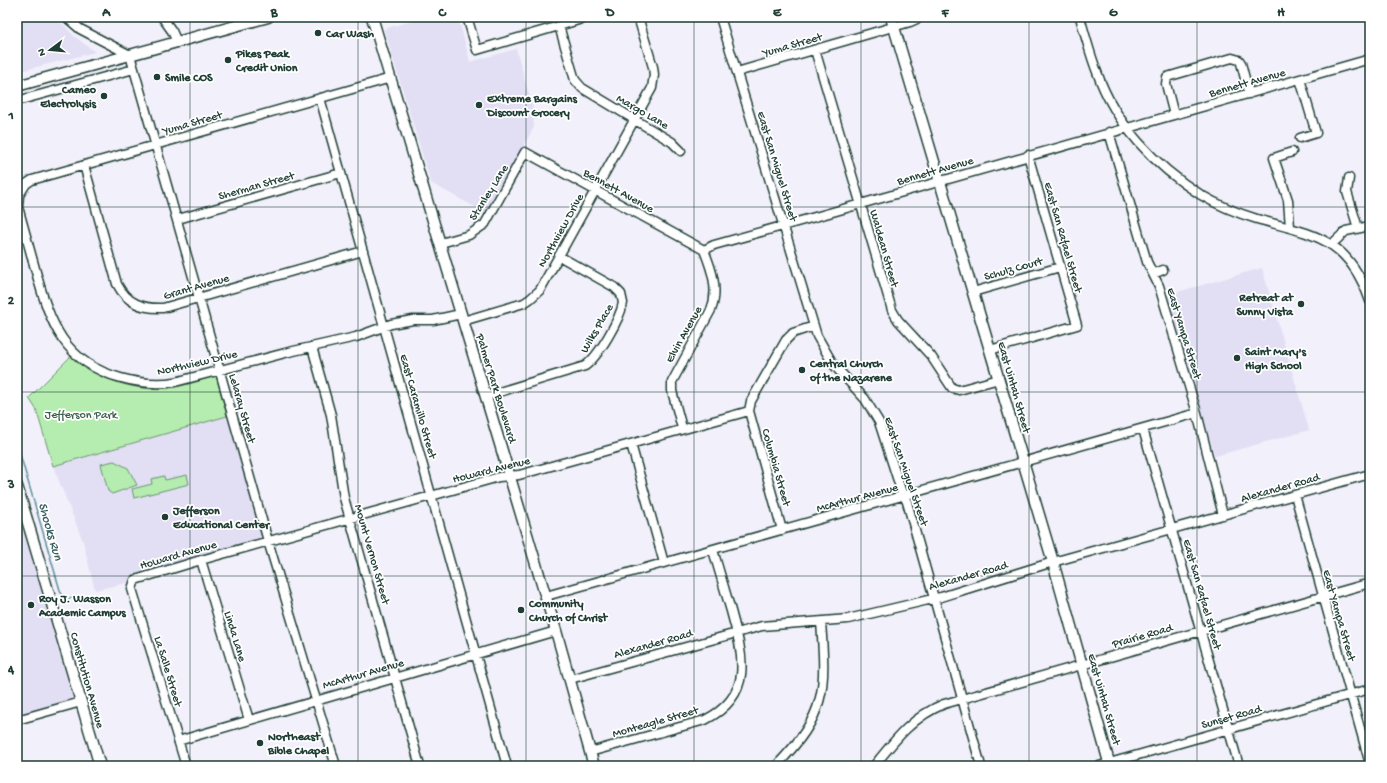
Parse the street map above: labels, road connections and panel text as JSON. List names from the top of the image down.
{
  "streets": {
    "main road": ["East Uintah Street", "Palmer Park Boulevard", "Constitution Avenue"],
    "street": [
      "Yuma Street",
      "Bennett Avenue",
      "Margo Lane",
      "East San Miguel Street",
      "Sherman Street",
      "Stanley Lane",
      "Northview Drive",
      "East San Rafael Street",
      "Waldean Street",
      "Schulz Court",
      "Grant Avenue",
      "Wilks Place",
      "East Yampa Street",
      "Elvin Avenue",
      "East Caramillo Street",
      "Lelaray Street",
      "Columbia Street",
      "Howard Avenue",
      "Alexander Road",
      "McArthur Avenue",
      "Mount Vernon Street",
      "Prairie Road",
      "Linda Lane",
      "La Salle Street",
      "Sunset Road",
      "Monteagle Street"
    ]
  },
  "crossings": [
    ["Yuma Street", "East San Miguel Street"],
    ["Yuma Street", "Northview Drive"],
    ["Yuma Street", "Waldean Street"],
    ["Yuma Street", "Grant Avenue"],
    ["Yuma Street", "East Uintah Street"],
    ["Yuma Street", "Palmer Park Boulevard"],
    ["Yuma Street", "East Caramillo Street"],
    ["Yuma Street", "Lelaray Street"],
    ["Bennett Avenue", "East San Miguel Street"],
    ["Bennett Avenue", "Stanley Lane"],
    ["Bennett Avenue", "Northview Drive"],
    ["Bennett Avenue", "East San Rafael Street"],
    ["Bennett Avenue", "Waldean Street"],
    ["Bennett Avenue", "East Yampa Street"],
    ["Bennett Avenue", "Elvin Avenue"],
    ["Bennett Avenue", "East Uintah Street"],
    ["Margo Lane", "Northview Drive"],
    ["East San Miguel Street", "Alexander Road"],
    ["East San Miguel Street", "McArthur Avenue"],
    ["East San Miguel Street", "Prairie Road"],
    ["Sherman Street", "East Caramillo Street"],
    ["Sherman Street", "Lelaray Street"],
    ["Stanley Lane", "Palmer Park Boulevard"],
    ["Northview Drive", "Wilks Place"],
    ["Northview Drive", "Palmer Park Boulevard"],
    ["Northview Drive", "East Caramillo Street"],
    ["Northview Drive", "Lelaray Street"],
    ["Northview Drive", "Mount Vernon Street"],
    ["East San Rafael Street", "Schulz Court"],
    ["East San Rafael Street", "East Uintah Street"],
    ["East San Rafael Street", "Alexander Road"],
    ["East San Rafael Street", "McArthur Avenue"],
    ["East San Rafael Street", "Prairie Road"],
    ["East San Rafael Street", "Sunset Road"],
    ["Waldean Street", "East Uintah Street"],
    ["Schulz Court", "East Uintah Street"],
    ["Grant Avenue", "East Caramillo Street"],
    ["Grant Avenue", "Lelaray Street"],
    ["Wilks Place", "Palmer Park Boulevard"],
    ["East Yampa Street", "Alexander Road"],
    ["East Yampa Street", "McArthur Avenue"],
    ["East Yampa Street", "Prairie Road"],
    ["East Yampa Street", "Sunset Road"],
    ["Elvin Avenue", "Howard Avenue"],
    ["East Uintah Street", "Alexander Road"],
    ["East Uintah Street", "McArthur Avenue"],
    ["East Uintah Street", "Prairie Road"],
    ["East Uintah Street", "Sunset Road"],
    ["Palmer Park Boulevard", "Howard Avenue"],
    ["Palmer Park Boulevard", "Alexander Road"],
    ["Palmer Park Boulevard", "McArthur Avenue"],
    ["Palmer Park Boulevard", "Monteagle Street"],
    ["East Caramillo Street", "Howard Avenue"],
    ["East Caramillo Street", "McArthur Avenue"],
    ["Lelaray Street", "Howard Avenue"],
    ["Lelaray Street", "McArthur Avenue"],
    ["Columbia Street", "Howard Avenue"],
    ["Columbia Street", "McArthur Avenue"],
    ["Howard Avenue", "Mount Vernon Street"],
    ["Howard Avenue", "Linda Lane"],
    ["Howard Avenue", "La Salle Street"],
    ["Alexander Road", "Monteagle Street"],
    ["McArthur Avenue", "Mount Vernon Street"],
    ["McArthur Avenue", "Linda Lane"],
    ["McArthur Avenue", "La Salle Street"],
    ["McArthur Avenue", "Monteagle Street"]
  ],
  "water": ["Shooks Run"],
  "parks": ["Jefferson Park"],
  "places": [
    "Car Wash",
    "Pikes Peak Credit Union",
    "Smile COS",
    "Cameo Electrolysis",
    "Extreme Bargains Discount Grocery",
    "Retreat at Sunny Vista",
    "Saint Mary's High School",
    "Central Church of the Nazarene",
    "Jefferson Educational Center",
    "Roy J. Wasson Academic Campus",
    "Community Church of Christ",
    "Northeast Bible Chapel"
  ],
  "north": "left",
  "grid": {
    "columns": [
      "A",
      "B",
      "C",
      "D",
      "E",
      "F",
      "G",
      "H"
    ],
    "rows": [
      "1",
      "2",
      "3",
      "4"
    ]
  }
}
